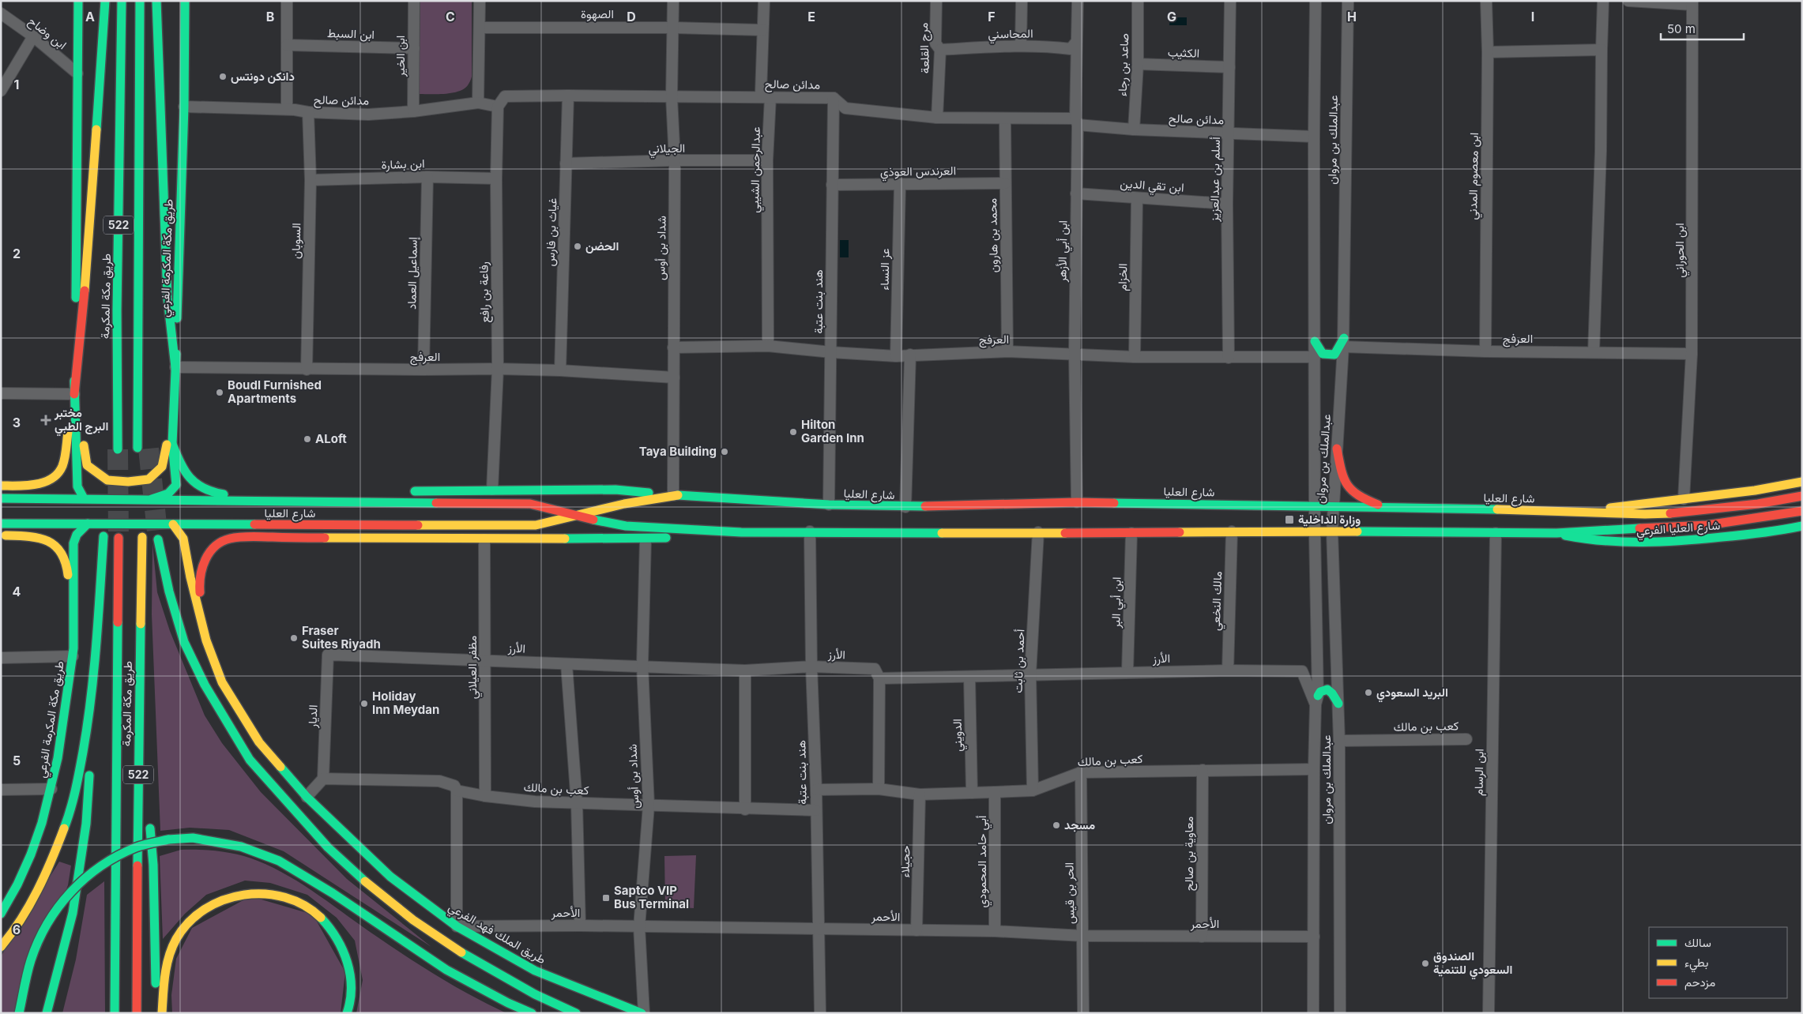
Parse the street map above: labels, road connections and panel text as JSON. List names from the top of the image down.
{
  "streets": {
    "main road": [
      "522",
      "طريق مكة المكرمة الفرعي",
      "طريق مكة المكرمة",
      "شارع العليا",
      "شارع العليا الفرعي",
      "طريق الملك فهد الفرعي"
    ],
    "street": [
      "الصهوة",
      "ابن وضاح",
      "ابن السبط",
      "المحاسني",
      "مرج القلعة",
      "الكثيب",
      "ابن الخير",
      "صاعد بن رجاء",
      "مدائن صالح",
      "عبدالملك بن مروان",
      "الجيلاني",
      "ابن بشارة",
      "عبدالرحمن الشيبي",
      "العرندس العوذي",
      "ابن معصوم المدني",
      "أسلم بن عبدالعزيز",
      "ابن تقي الدين",
      "غياث بن فارس",
      "محمد بن هارون",
      "السوبان",
      "شداد بن أوس",
      "ابن الحوراني",
      "ابن أبي الأزهر",
      "عز النساء",
      "إسماعيل العماد",
      "الخزام",
      "رفاعة بن رافع",
      "هند بنت عتبة",
      "العرفج",
      "مالك النخعي",
      "ابن أبي البر",
      "الأرز",
      "أحمد بن ثابت",
      "مظفر العيلاني",
      "الديار",
      "كعب بن مالك",
      "الدويني",
      "ابن الرسام",
      "معاوية بن صالح",
      "حجيلاء",
      "أبي حامد المحمودي",
      "الحر بن قيس",
      "الأحمر"
    ]
  },
  "crossings": [
    ["الصهوة", "شداد بن أوس"],
    ["ابن السبط", "ابن الخير"],
    ["المحاسني", "مرج القلعة"],
    ["المحاسني", "ابن أبي الأزهر"],
    ["مرج القلعة", "مدائن صالح"],
    ["الكثيب", "صاعد بن رجاء"],
    ["الكثيب", "أسلم بن عبدالعزيز"],
    ["ابن الخير", "مدائن صالح"],
    ["صاعد بن رجاء", "مدائن صالح"],
    ["مدائن صالح", "عبدالملك بن مروان"],
    ["مدائن صالح", "عبدالرحمن الشيبي"],
    ["مدائن صالح", "أسلم بن عبدالعزيز"],
    ["مدائن صالح", "غياث بن فارس"],
    ["مدائن صالح", "محمد بن هارون"],
    ["مدائن صالح", "السوبان"],
    ["مدائن صالح", "شداد بن أوس"],
    ["مدائن صالح", "ابن أبي الأزهر"],
    ["مدائن صالح", "طريق مكة المكرمة الفرعي"],
    ["مدائن صالح", "رفاعة بن رافع"],
    ["مدائن صالح", "هند بنت عتبة"],
    ["عبدالملك بن مروان", "العرفج"],
    ["عبدالملك بن مروان", "شارع العليا"],
    ["عبدالملك بن مروان", "الأرز"],
    ["عبدالملك بن مروان", "كعب بن مالك"],
    ["عبدالملك بن مروان", "الأحمر"],
    ["الجيلاني", "عبدالرحمن الشيبي"],
    ["الجيلاني", "غياث بن فارس"],
    ["الجيلاني", "شداد بن أوس"],
    ["ابن بشارة", "السوبان"],
    ["ابن بشارة", "إسماعيل العماد"],
    ["ابن بشارة", "رفاعة بن رافع"],
    ["عبدالرحمن الشيبي", "العرفج"],
    ["العرندس العوذي", "محمد بن هارون"],
    ["العرندس العوذي", "عز النساء"],
    ["العرندس العوذي", "هند بنت عتبة"],
    ["ابن معصوم المدني", "العرفج"],
    ["أسلم بن عبدالعزيز", "ابن تقي الدين"],
    ["أسلم بن عبدالعزيز", "العرفج"],
    ["ابن تقي الدين", "ابن أبي الأزهر"],
    ["ابن تقي الدين", "الخزام"],
    ["غياث بن فارس", "العرفج"],
    ["محمد بن هارون", "العرفج"],
    ["السوبان", "العرفج"],
    ["شداد بن أوس", "العرفج"],
    ["شداد بن أوس", "شارع العليا"],
    ["شداد بن أوس", "الأرز"],
    ["شداد بن أوس", "كعب بن مالك"],
    ["شداد بن أوس", "الأحمر"],
    ["شداد بن أوس", "طريق الملك فهد الفرعي"],
    ["ابن الحوراني", "العرفج"],
    ["ابن أبي الأزهر", "العرفج"],
    ["ابن أبي الأزهر", "شارع العليا"],
    ["طريق مكة المكرمة الفرعي", "العرفج"],
    ["طريق مكة المكرمة الفرعي", "شارع العليا"],
    ["عز النساء", "العرفج"],
    ["إسماعيل العماد", "العرفج"],
    ["الخزام", "العرفج"],
    ["رفاعة بن رافع", "العرفج"],
    ["هند بنت عتبة", "العرفج"],
    ["هند بنت عتبة", "شارع العليا"],
    ["هند بنت عتبة", "الأرز"],
    ["هند بنت عتبة", "كعب بن مالك"],
    ["هند بنت عتبة", "الأحمر"],
    ["شارع العليا", "شارع العليا الفرعي"],
    ["شارع العليا", "مالك النخعي"],
    ["شارع العليا", "ابن أبي البر"],
    ["شارع العليا", "أحمد بن ثابت"],
    ["شارع العليا", "ابن الرسام"],
    ["مالك النخعي", "الأرز"],
    ["ابن أبي البر", "الأرز"],
    ["الأرز", "أحمد بن ثابت"],
    ["الأرز", "مظفر العيلاني"],
    ["الأرز", "الديار"],
    ["الأرز", "الدويني"],
    ["أحمد بن ثابت", "كعب بن مالك"],
    ["مظفر العيلاني", "كعب بن مالك"],
    ["الديار", "كعب بن مالك"],
    ["كعب بن مالك", "الدويني"],
    ["كعب بن مالك", "معاوية بن صالح"],
    ["كعب بن مالك", "حجيلاء"],
    ["كعب بن مالك", "أبي حامد المحمودي"],
    ["كعب بن مالك", "الحر بن قيس"],
    ["معاوية بن صالح", "الأحمر"],
    ["حجيلاء", "الأحمر"],
    ["أبي حامد المحمودي", "الأحمر"],
    ["الحر بن قيس", "الأحمر"],
    ["الأحمر", "طريق الملك فهد الفرعي"]
  ],
  "places": {
    "other": [
      "دانكن دونتس",
      "الحضن",
      "Boudl Furnished Apartments",
      "Hilton Garden Inn",
      "ALoft",
      "Taya Building",
      "Fraser Suites Riyadh",
      "البريد السعودي",
      "Holiday Inn Meydan",
      "مسجد",
      "الصندوق السعودي للتنمية"
    ],
    "health": ["مختبر البرج الطبي"],
    "transit": ["وزارة الداخلية", "Saptco VIP Bus Terminal"]
  },
  "legend": ["سالك", "بطيء", "مزدحم"],
  "scale_bar": "50 m",
  "grid": {
    "columns": [
      "A",
      "B",
      "C",
      "D",
      "E",
      "F",
      "G",
      "H",
      "I"
    ],
    "rows": [
      "1",
      "2",
      "3",
      "4",
      "5",
      "6"
    ]
  }
}
